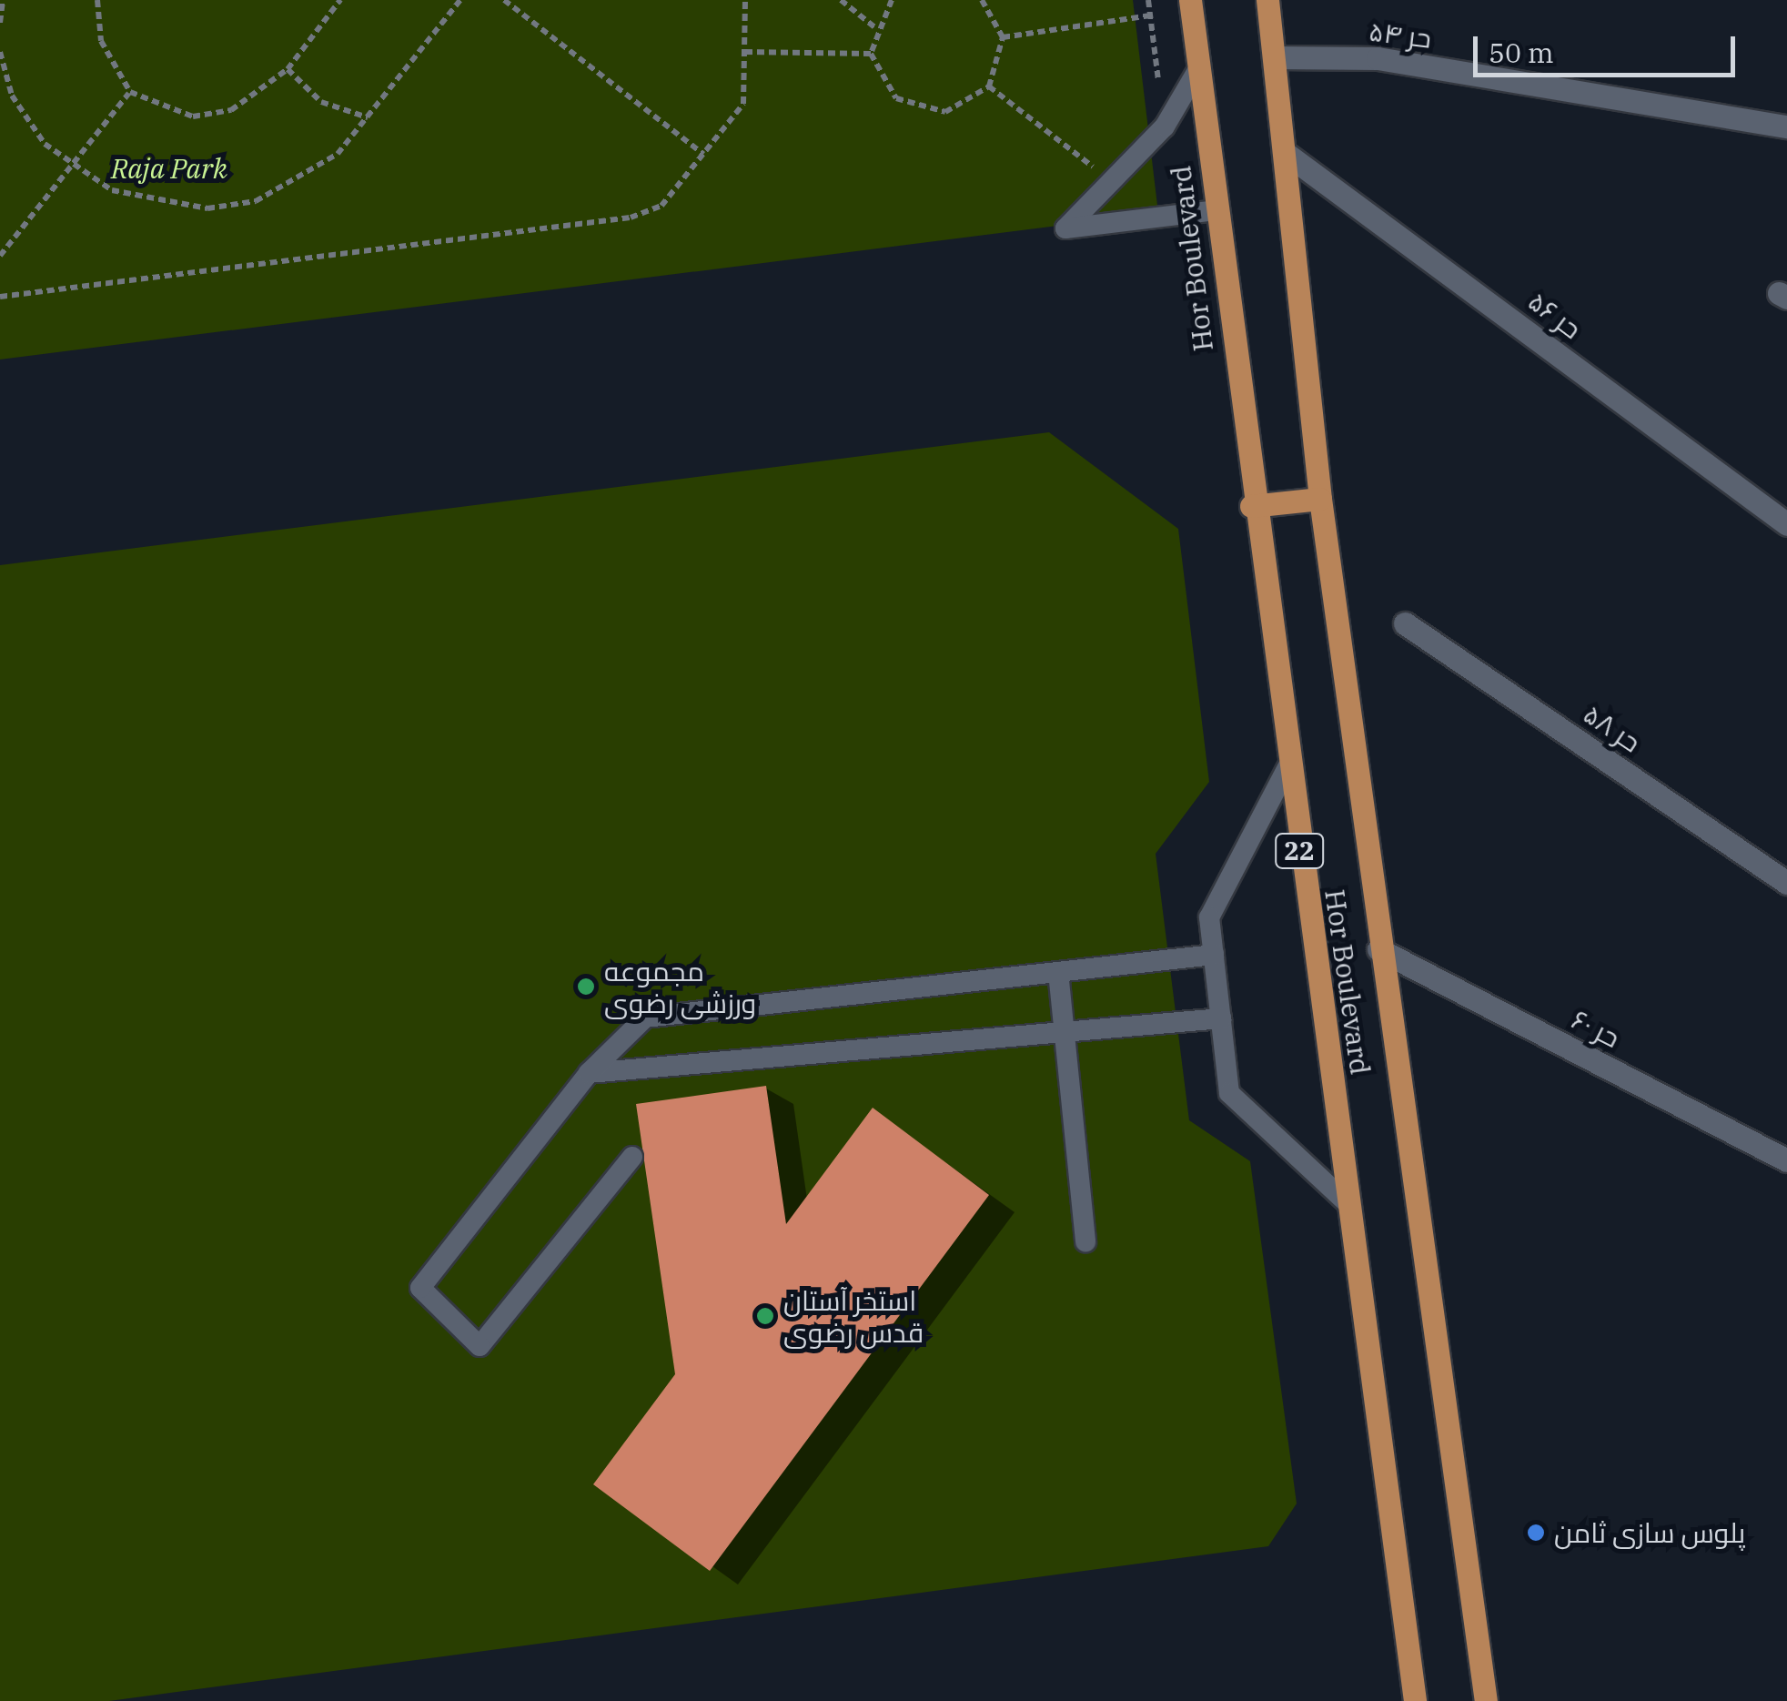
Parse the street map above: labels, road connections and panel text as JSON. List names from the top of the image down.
{
  "streets": {
    "main road": ["Hor Boulevard", "22"],
    "street": [
      "حر ۵۴",
      "حر ۵۶",
      "حر ۵۸",
      "حر ۶۰"
    ]
  },
  "crossings": [
    ["حر ۵۴", "Hor Boulevard"],
    ["Hor Boulevard", "حر ۵۶"],
    ["Hor Boulevard", "حر ۶۰"]
  ],
  "parks": ["Raja Park"],
  "places": ["مجموعه ورزشی رضوی", "استخر آستان قدس رضوی", "پلوس سازی ثامن"],
  "scale_bar": "50 m"
}
